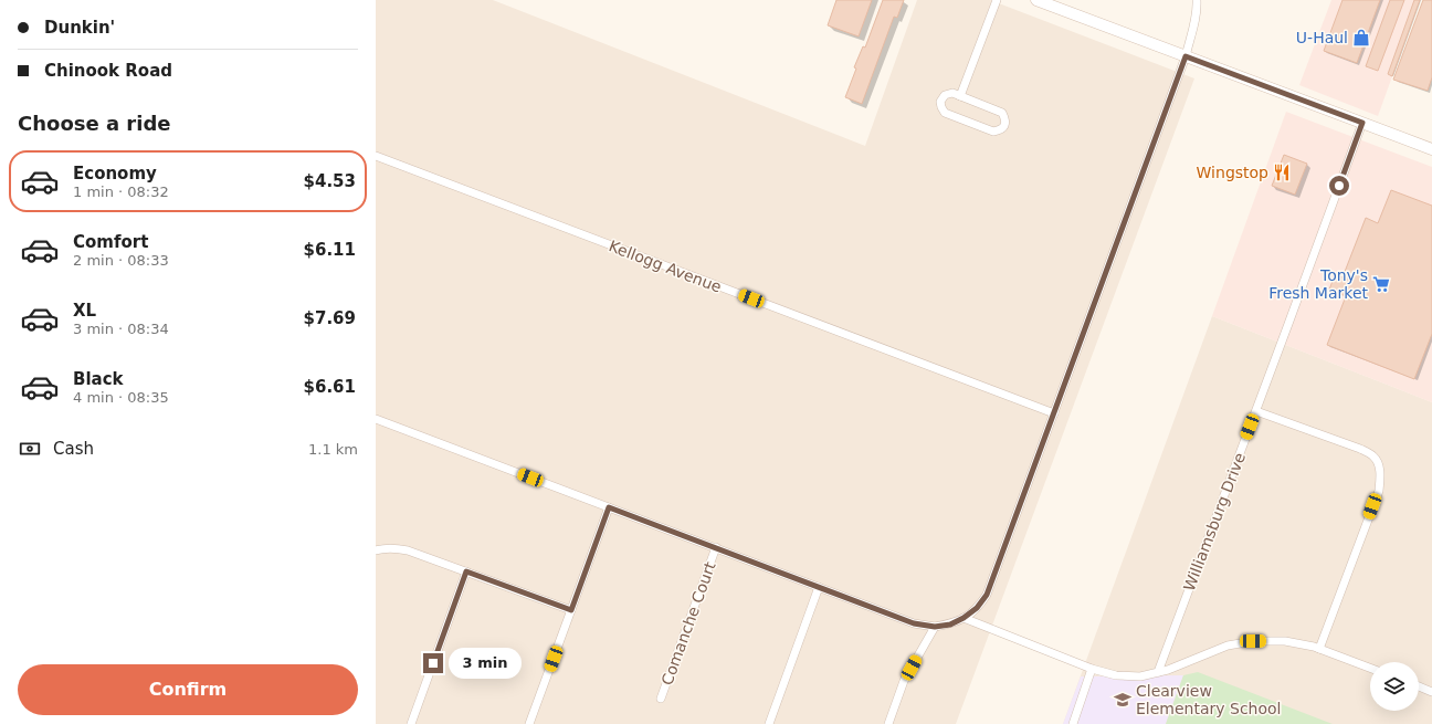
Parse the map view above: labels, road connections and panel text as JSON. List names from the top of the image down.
{
  "streets": {
    "street": ["Kellogg Avenue", "Williamsburg Drive", "Comanche Court"]
  },
  "places": {
    "shop": ["U-Haul"],
    "restaurant": ["Wingstop"],
    "supermarket": ["Tony's Fresh Market"],
    "school or university": ["Clearview Elementary School"]
  },
  "page": {
    "banner": ["Dunkin'", "Chinook Road"],
    "heading": "Choose a ride",
    "list": [
      {
        "name": "Economy",
        "note": "1 min · 08:32",
        "value": "$4.53"
      },
      {
        "name": "Comfort",
        "note": "2 min · 08:33",
        "value": "$6.11"
      },
      {
        "name": "XL",
        "note": "3 min · 08:34",
        "value": "$7.69"
      },
      {
        "name": "Black",
        "note": "4 min · 08:35",
        "value": "$6.61"
      }
    ],
    "pay": ["Cash", "1.1 km"],
    "bubble": "3 min",
    "buttons": "Confirm"
  }
}
